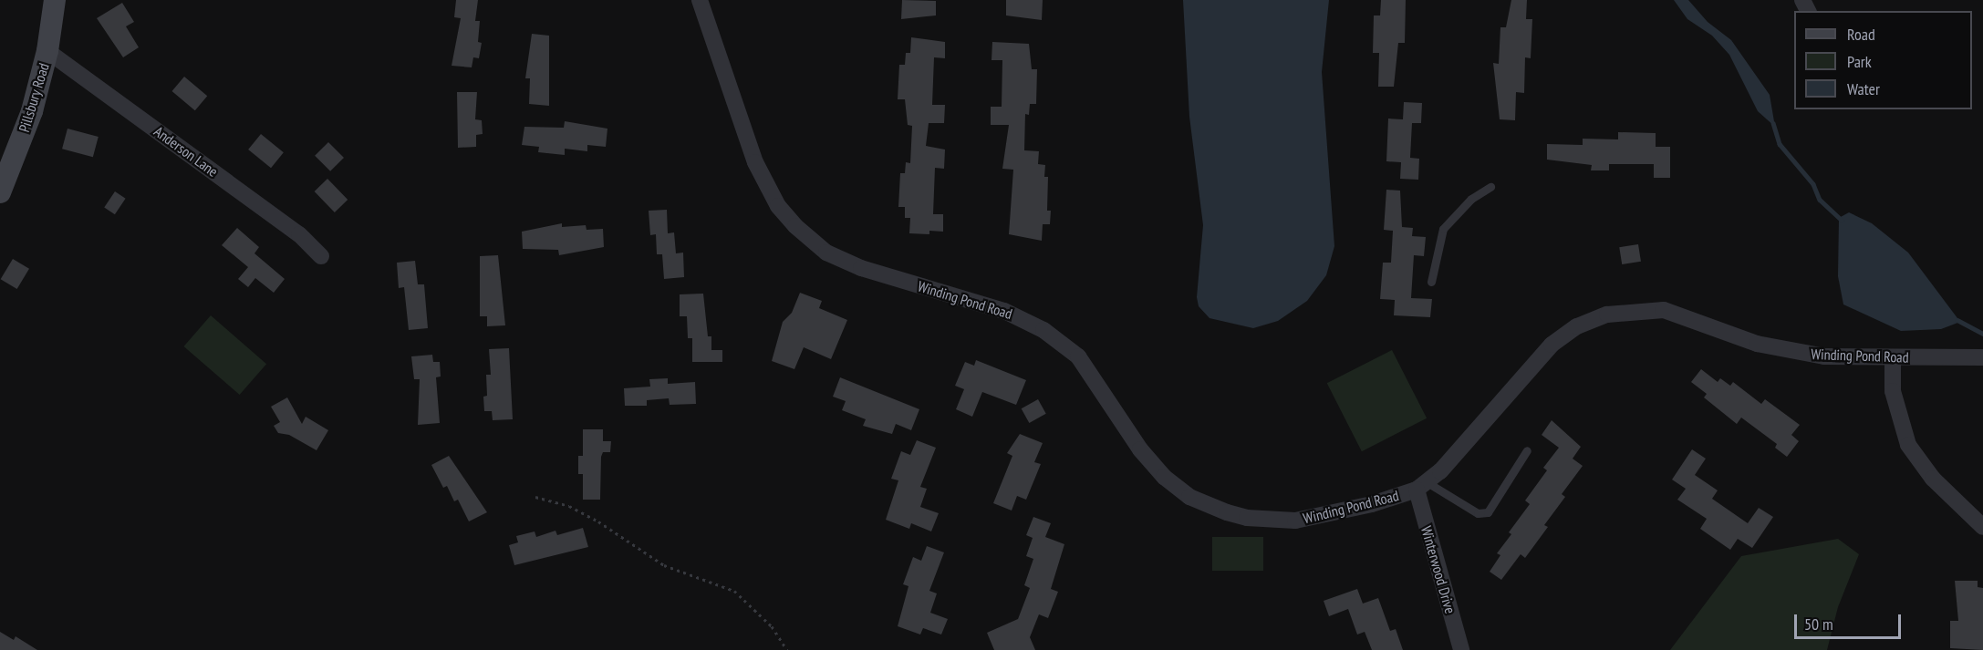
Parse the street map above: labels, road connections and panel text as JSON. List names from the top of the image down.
{
  "streets": {
    "street": [
      "Pillsbury Road",
      "Anderson Lane",
      "Winding Pond Road",
      "Winterwood Drive"
    ]
  },
  "crossings": [
    ["Pillsbury Road", "Anderson Lane"],
    ["Winding Pond Road", "Winterwood Drive"]
  ],
  "legend": ["Road", "Park", "Water"],
  "scale_bar": "50 m"
}
